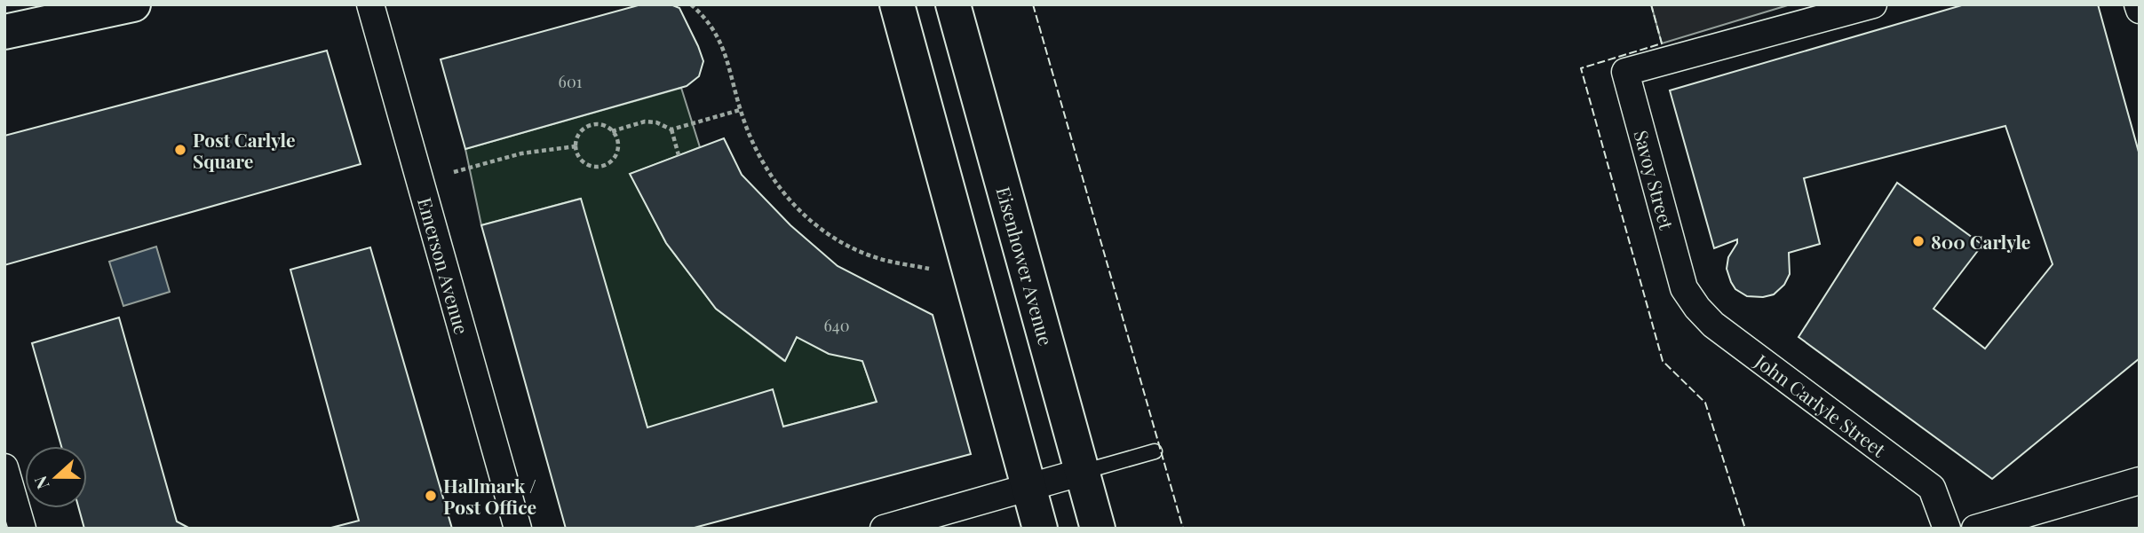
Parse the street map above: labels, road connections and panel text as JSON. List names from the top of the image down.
{
  "streets": {
    "main road": ["Eisenhower Avenue"],
    "street": ["Savoy Street", "Emerson Avenue", "John Carlyle Street"]
  },
  "crossings": [
    ["Savoy Street", "John Carlyle Street"]
  ],
  "places": ["Post Carlyle Square", "800 Carlyle", "Hallmark / Post Office"],
  "house_numbers": ["601", "640"],
  "north": "left"
}
